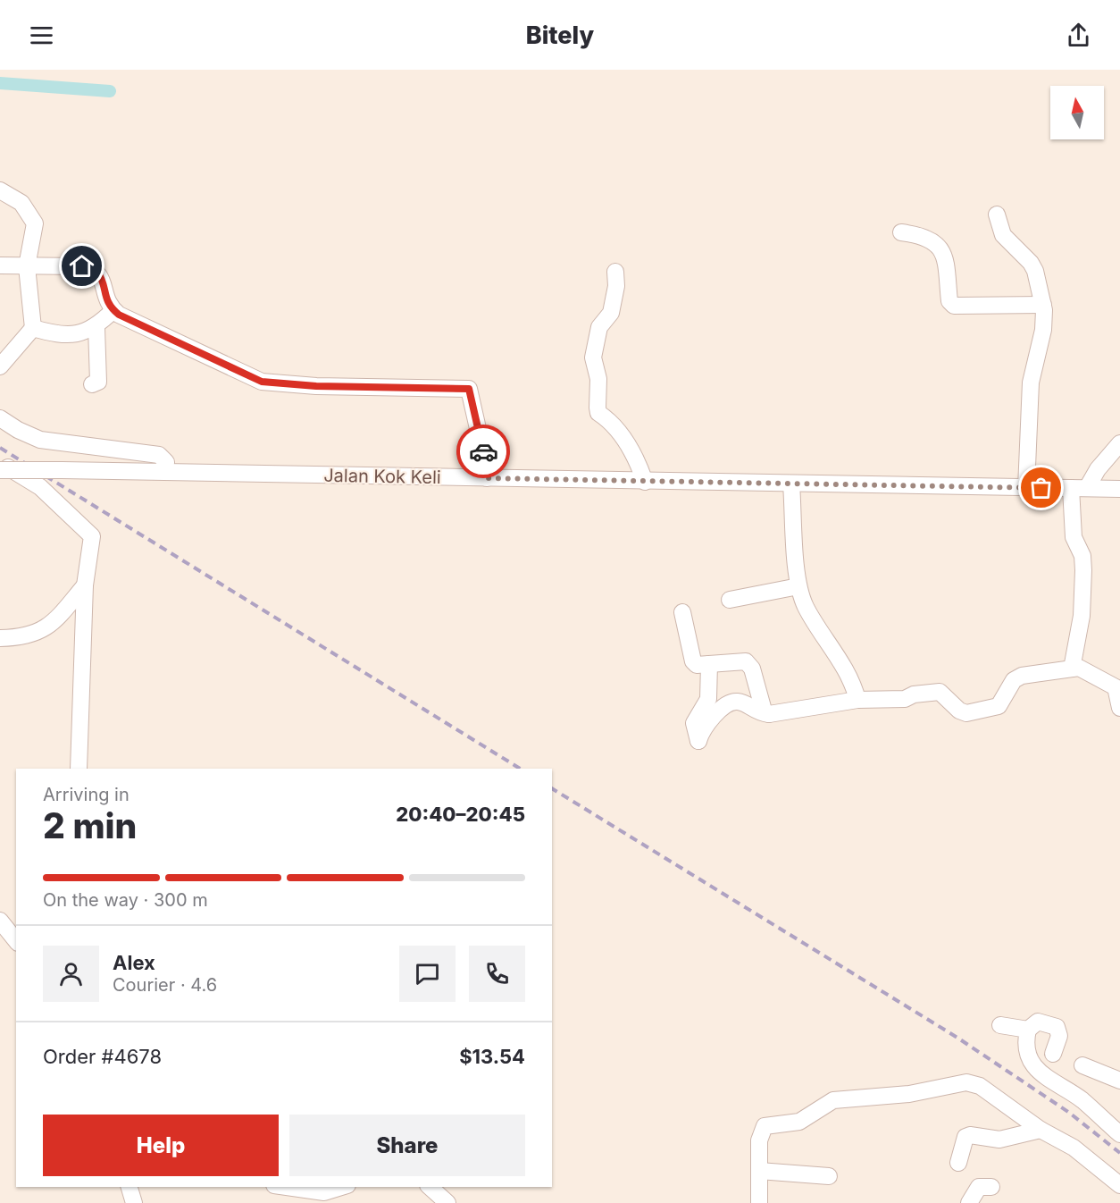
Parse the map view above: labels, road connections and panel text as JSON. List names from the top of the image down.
{
  "streets": {
    "street": ["Jalan Kok Keli"]
  },
  "north": "top",
  "page": {
    "header": "Bitely",
    "heading": ["2 min", "Arriving in", "20:40–20:45"],
    "panel": [
      "Alex",
      "Courier · 4.6",
      "Order #4678",
      "$13.54"
    ],
    "bar": "On the way · 300 m",
    "buttons": ["Help", "Share"]
  }
}
